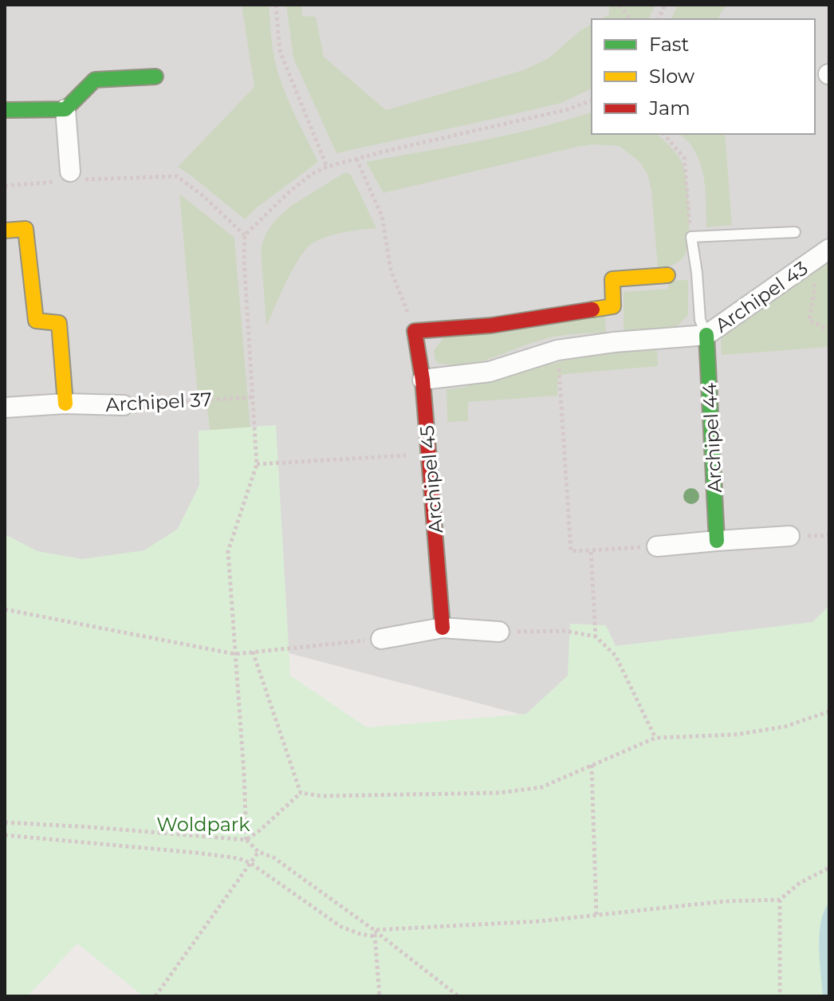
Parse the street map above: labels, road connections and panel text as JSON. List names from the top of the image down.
{
  "streets": {
    "street": [
      "Archipel 43",
      "Archipel 37",
      "Archipel 44",
      "Archipel 45"
    ]
  },
  "crossings": [
    ["Archipel 43", "Archipel 44"],
    ["Archipel 43", "Archipel 45"]
  ],
  "parks": ["Woldpark"],
  "legend": ["Fast", "Slow", "Jam"]
}
